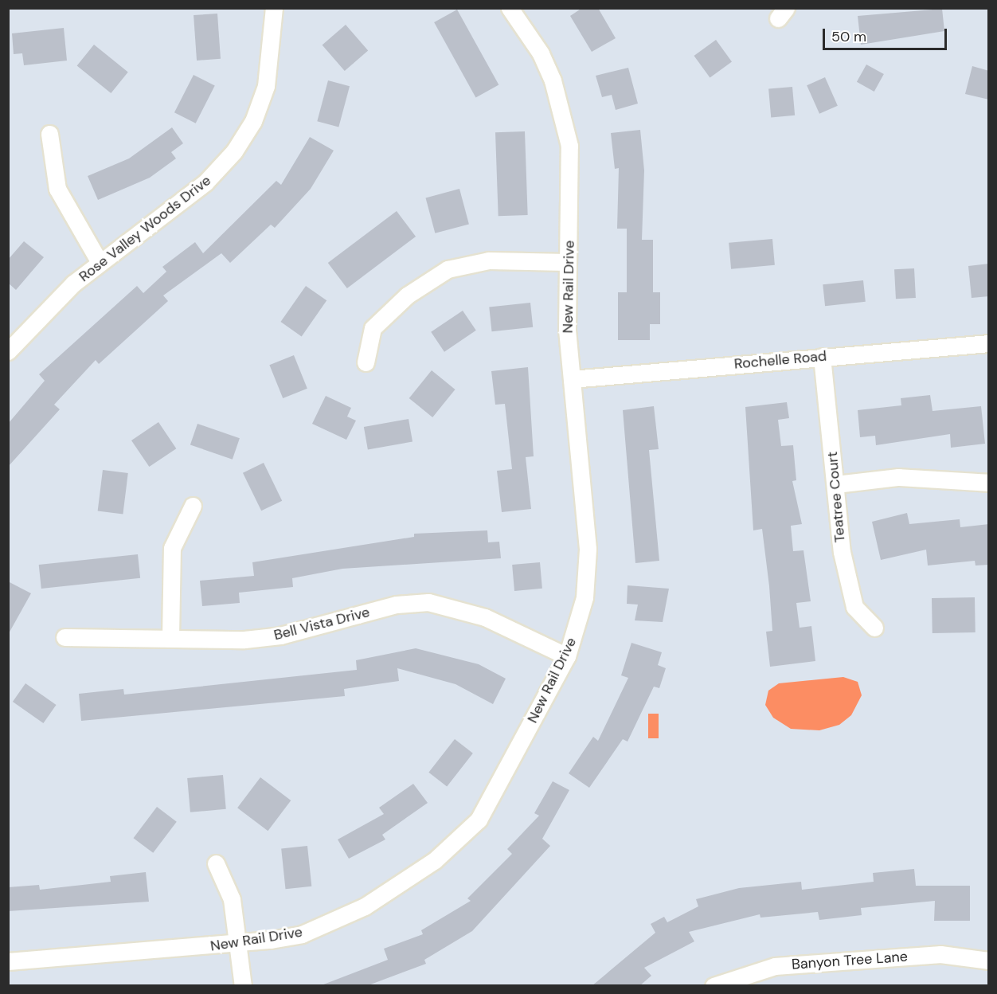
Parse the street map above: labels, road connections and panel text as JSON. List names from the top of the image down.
{
  "streets": {
    "street": [
      "Rose Valley Woods Drive",
      "New Rail Drive",
      "Rochelle Road",
      "Teatree Court",
      "Bell Vista Drive",
      "Banyon Tree Lane"
    ]
  },
  "crossings": [
    ["New Rail Drive", "Rochelle Road"],
    ["New Rail Drive", "Bell Vista Drive"],
    ["Rochelle Road", "Teatree Court"]
  ],
  "scale_bar": "50 m"
}
